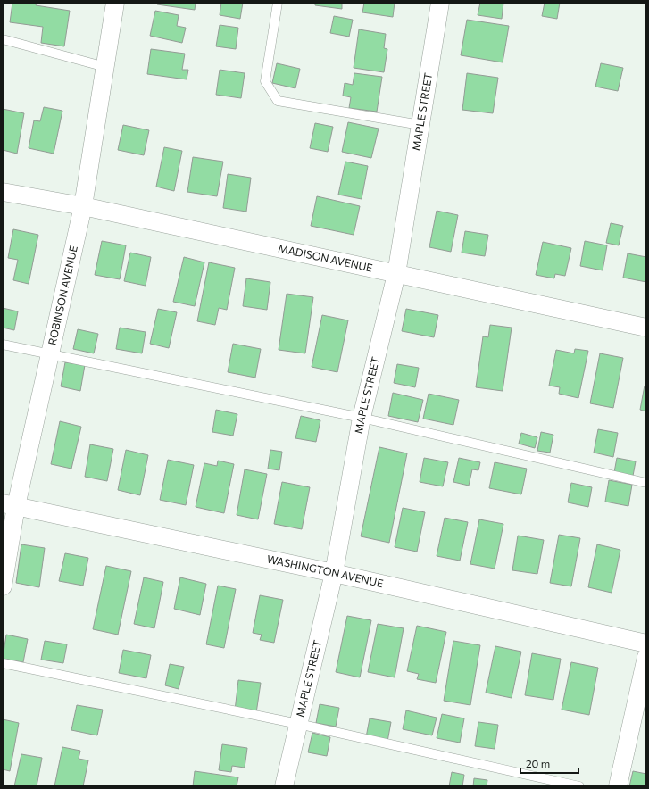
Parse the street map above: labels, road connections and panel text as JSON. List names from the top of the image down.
{
  "streets": {
    "street": [
      "MAPLE STREET",
      "MADISON AVENUE",
      "ROBINSON AVENUE",
      "WASHINGTON AVENUE"
    ]
  },
  "crossings": [
    ["MAPLE STREET", "MADISON AVENUE"],
    ["MAPLE STREET", "WASHINGTON AVENUE"],
    ["MADISON AVENUE", "ROBINSON AVENUE"],
    ["ROBINSON AVENUE", "WASHINGTON AVENUE"]
  ],
  "scale_bar": "20 m"
}
